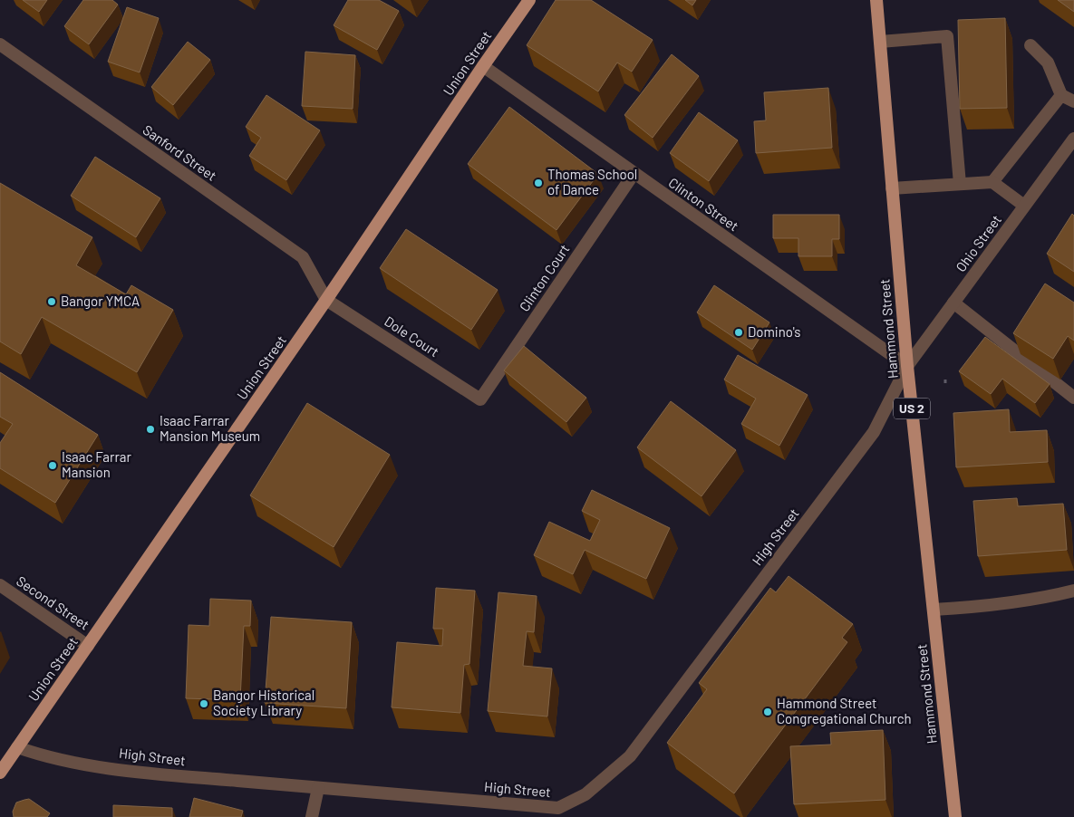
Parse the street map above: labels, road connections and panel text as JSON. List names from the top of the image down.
{
  "streets": {
    "main road": ["Union Street", "Hammond Street", "US 2"],
    "street": [
      "Sanford Street",
      "Clinton Street",
      "Ohio Street",
      "Clinton Court",
      "Dole Court",
      "High Street",
      "Second Street"
    ]
  },
  "crossings": [
    ["Union Street", "Sanford Street"],
    ["Union Street", "Clinton Street"],
    ["Union Street", "Dole Court"],
    ["Union Street", "High Street"],
    ["Union Street", "Second Street"],
    ["Sanford Street", "Dole Court"],
    ["Clinton Street", "Ohio Street"],
    ["Clinton Street", "Clinton Court"],
    ["Clinton Street", "Hammond Street"],
    ["Clinton Street", "High Street"],
    ["Ohio Street", "Hammond Street"],
    ["Ohio Street", "High Street"],
    ["Clinton Court", "Dole Court"],
    ["Hammond Street", "High Street"]
  ],
  "places": [
    "Thomas School of Dance",
    "Bangor YMCA",
    "Domino's",
    "Isaac Farrar Mansion Museum",
    "Isaac Farrar Mansion",
    "Bangor Historical Society Library",
    "Hammond Street Congregational Church"
  ]
}
